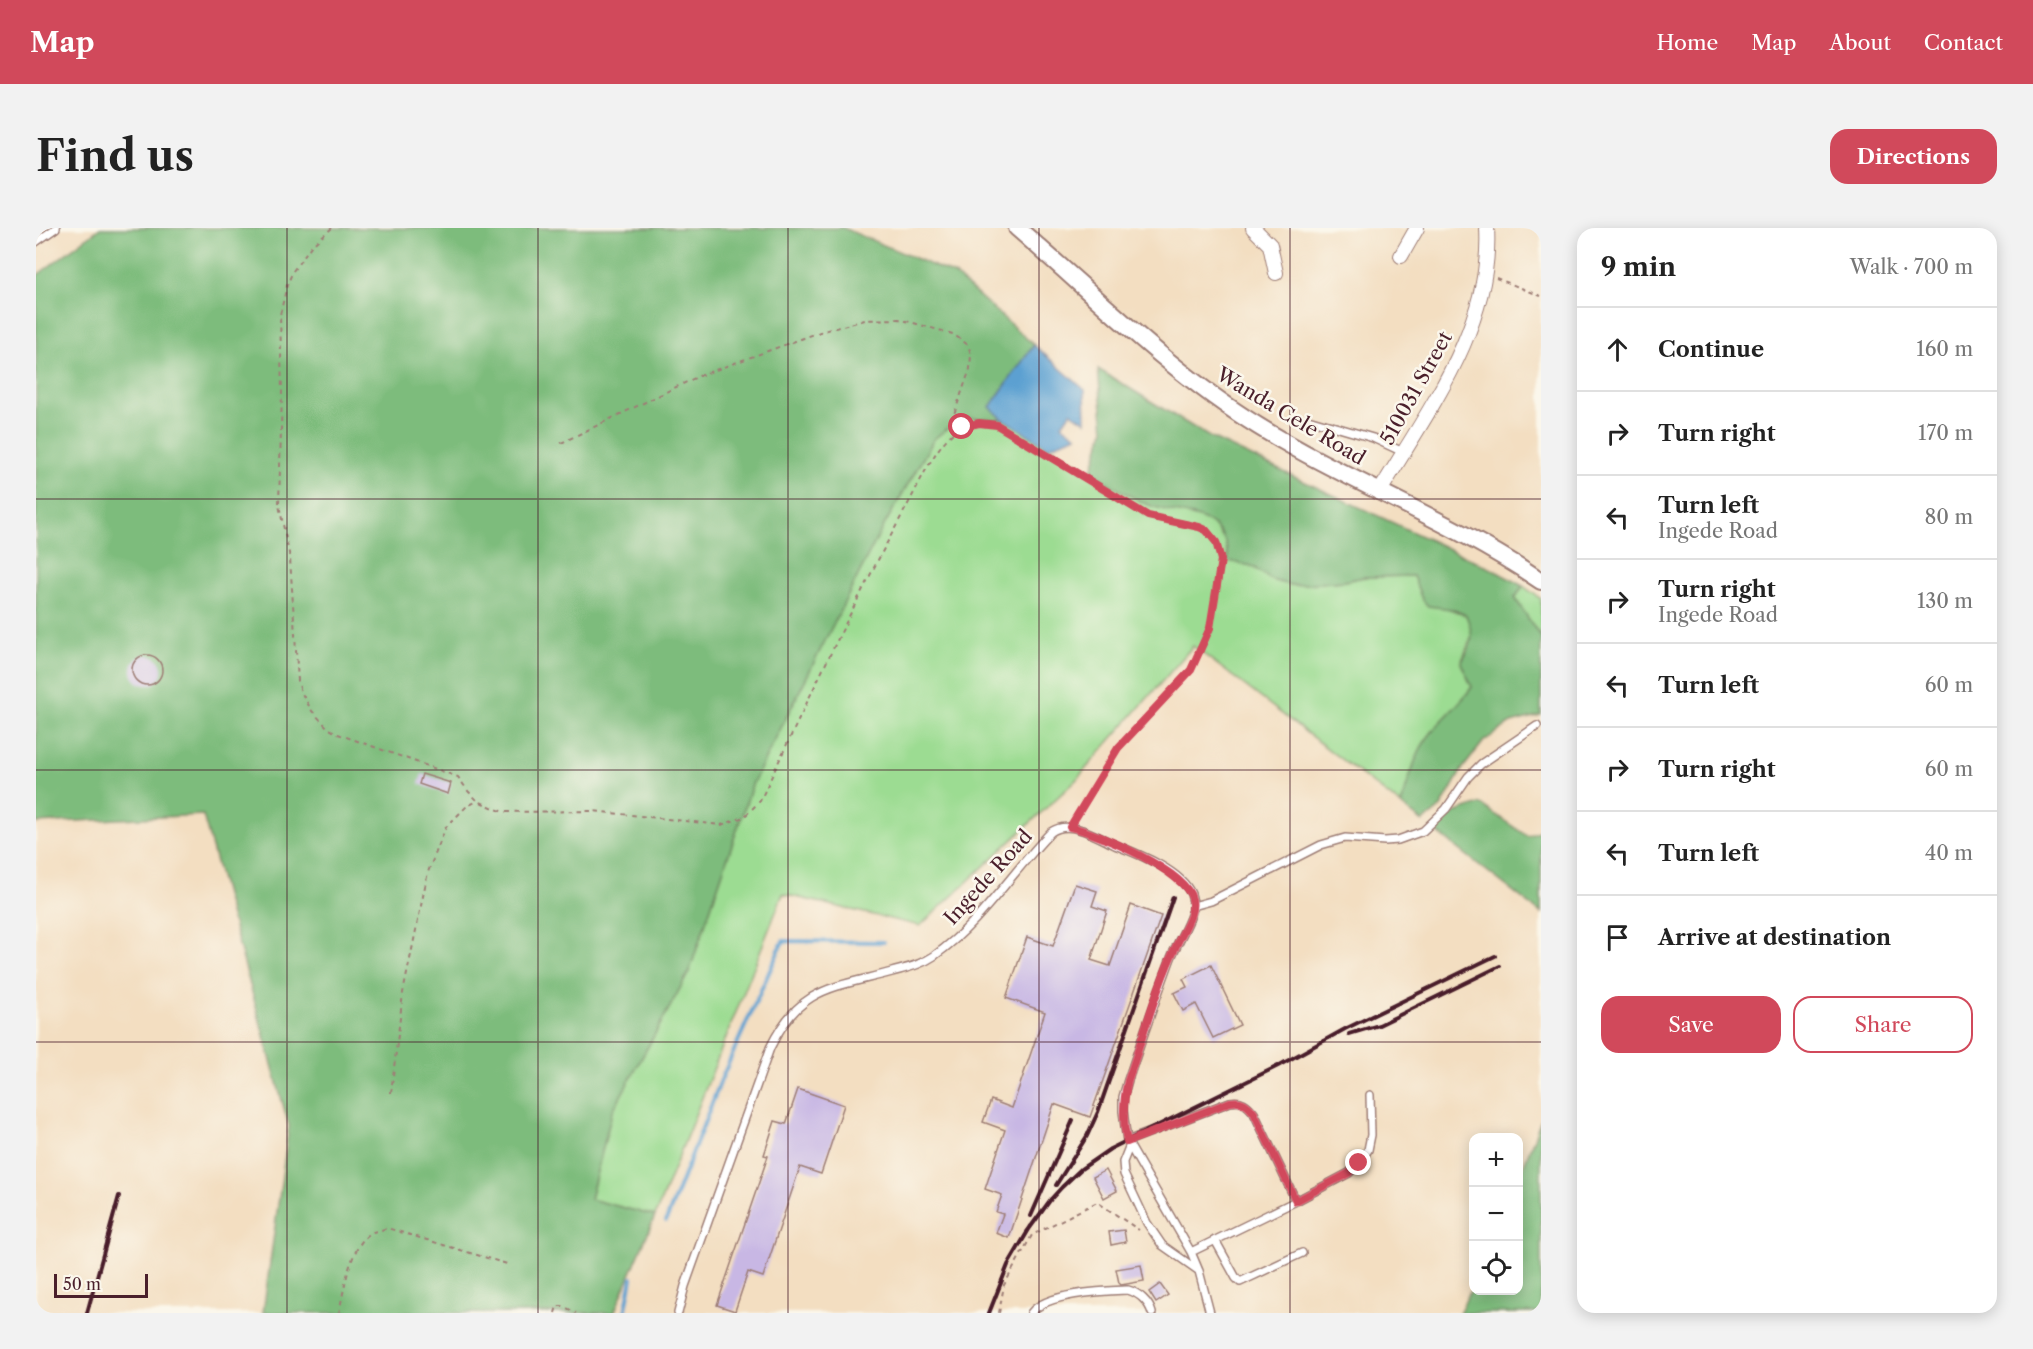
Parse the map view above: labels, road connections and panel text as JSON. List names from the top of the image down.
{
  "streets": {
    "street": ["510031 Street", "Wanda Cele Road"],
    "lane": ["Ingede Road"]
  },
  "crossings": [
    ["510031 Street", "Wanda Cele Road"]
  ],
  "scale_bar": "50 m",
  "page": {
    "header": "Map",
    "nav": [
      "Home",
      "Map",
      "About",
      "Contact"
    ],
    "buttons": [
      "Directions",
      ["Save", "Share"]
    ],
    "title": "Find us",
    "heading": ["9 min", "Walk · 700 m"],
    "list": [
      ["Continue", "160 m"],
      ["Turn right", "170 m"],
      ["Turn left", "Ingede Road", "80 m"],
      ["Turn right", "Ingede Road", "130 m"],
      ["Turn left", "60 m"],
      ["Turn right", "60 m"],
      ["Turn left", "40 m"],
      "Arrive at destination"
    ],
    "map_buttons": ["+", "−"],
    "scale": "50 m"
  }
}
